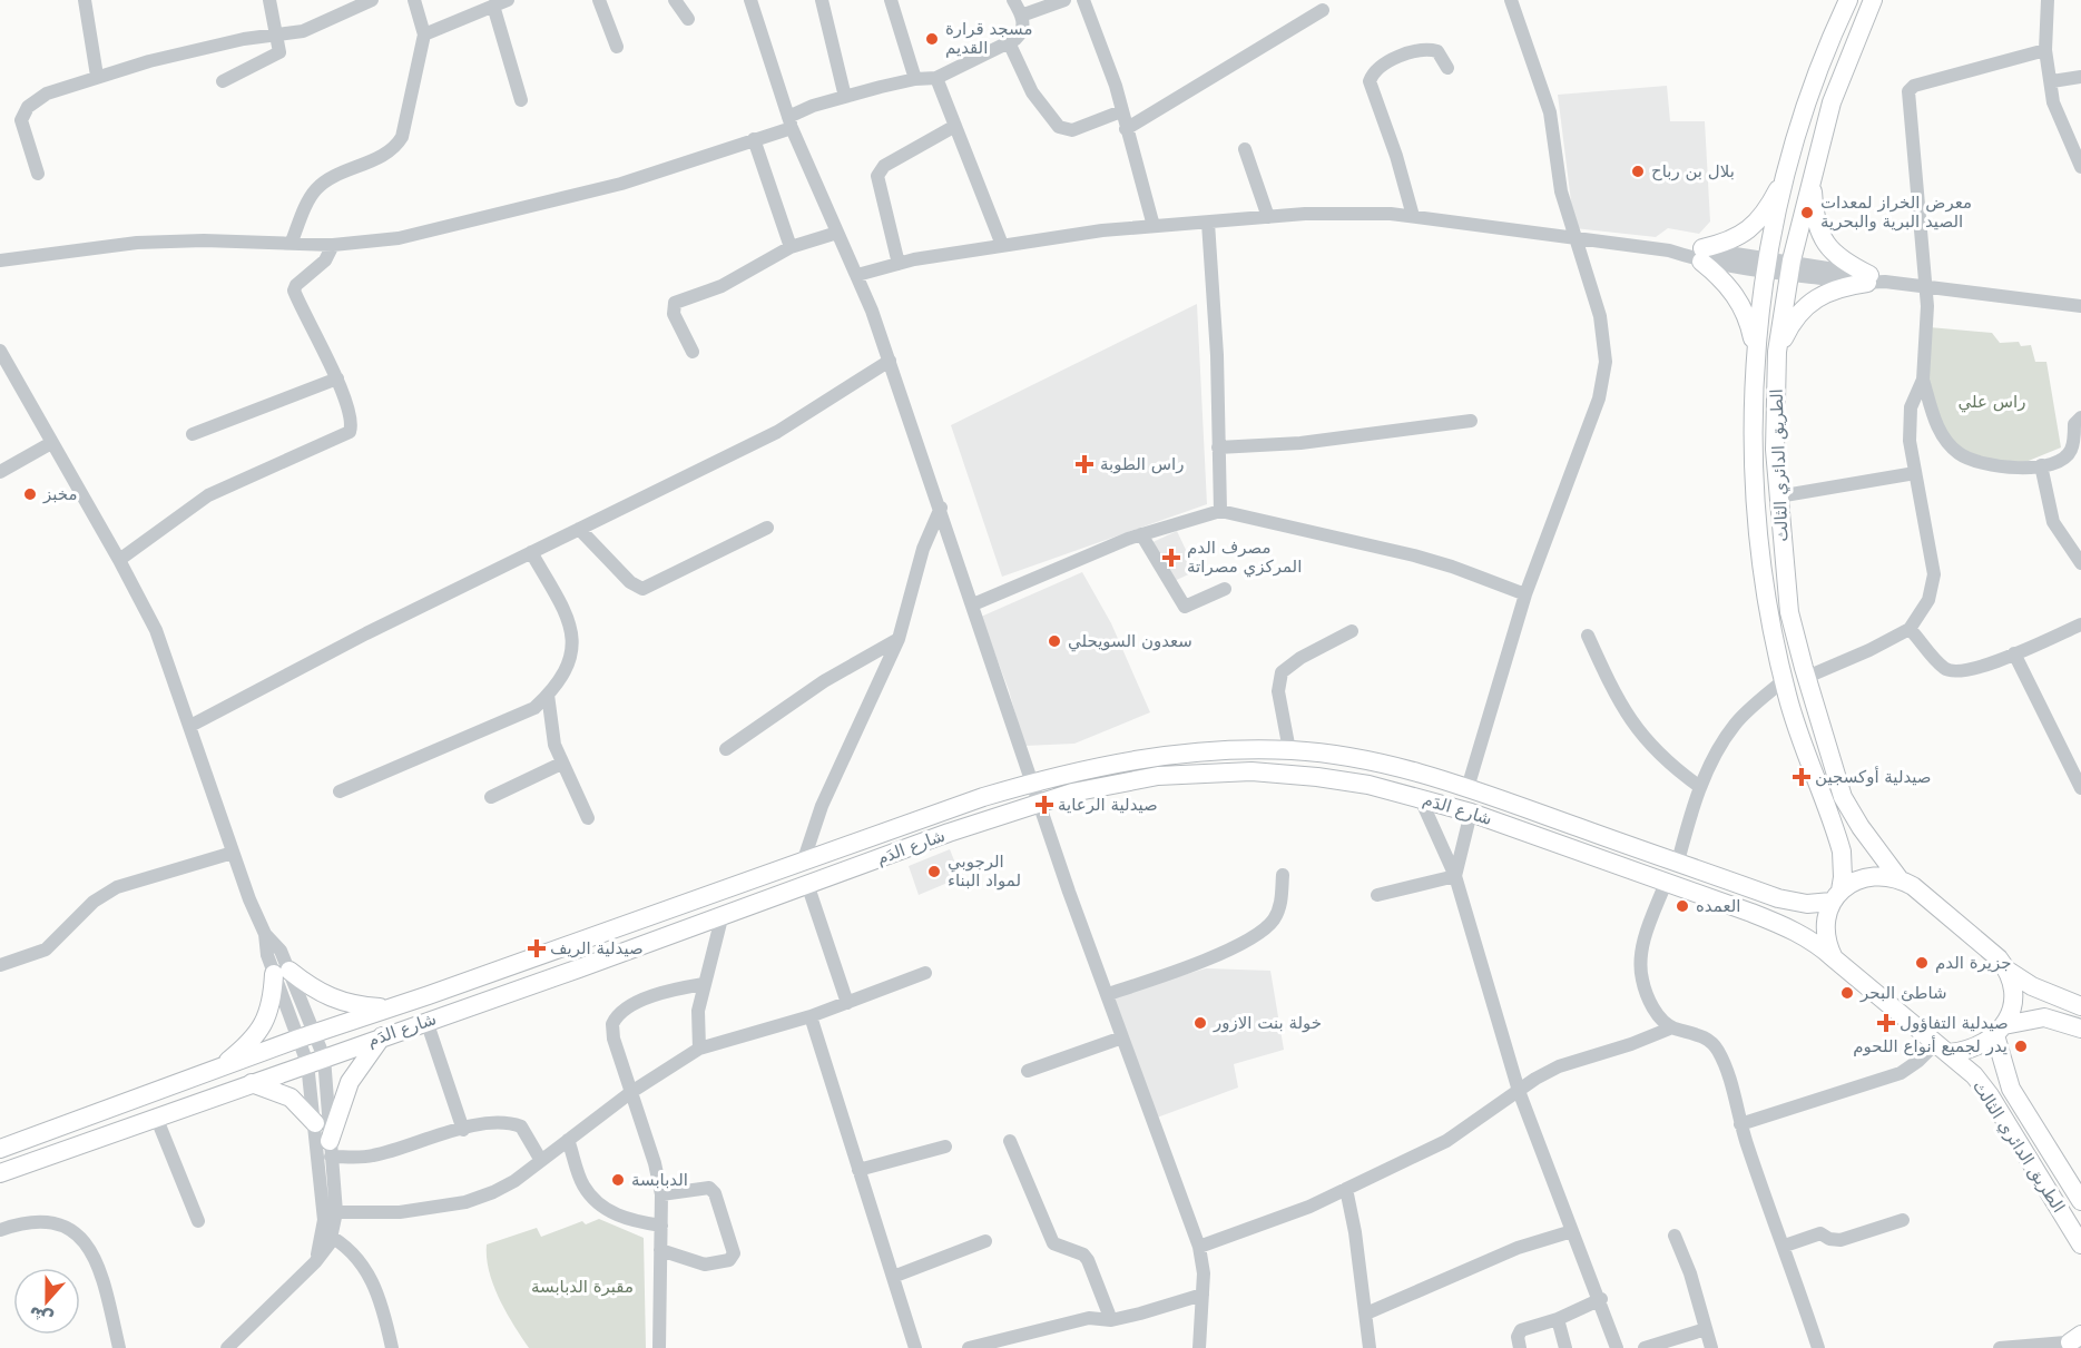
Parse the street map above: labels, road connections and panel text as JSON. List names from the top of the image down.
{
  "streets": {
    "main road": ["الطريق الدائري الثالث", "شارع الدَم"]
  },
  "crossings": [
    ["الطريق الدائري الثالث", "شارع الدَم"]
  ],
  "parks": ["راس علي", "مقبرة الدبابسة"],
  "places": {
    "other": [
      "مسجد قرارة القديم",
      "بلال بن رباح",
      "معرض الخراز لمعدات الصيد البرية والبحرية",
      "مخبز",
      "سعدون السويحلي",
      "الرجوبي لمواد البناء",
      "العمده",
      "جزيرة الدم",
      "شاطئ البحر",
      "خولة بنت الازور",
      "يدر لجميع أنواع اللحوم",
      "الدبابسة"
    ],
    "health": [
      "راس الطوبة",
      "مصرف الدم المركزي مصراتة",
      "صيدلية أوكسجين",
      "صيدلية الرعاية",
      "صيدلية الريف",
      "صيدلية التفاؤول"
    ]
  },
  "north": "bottom"
}
